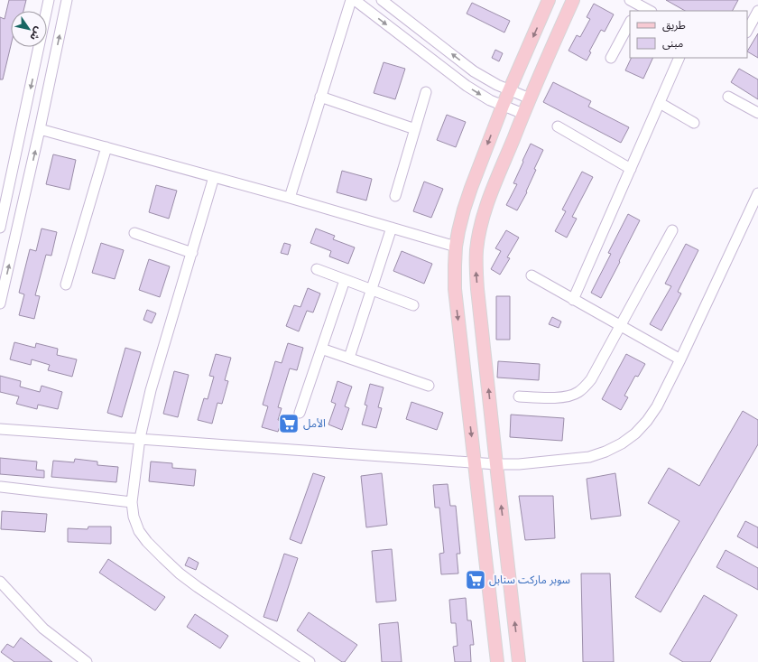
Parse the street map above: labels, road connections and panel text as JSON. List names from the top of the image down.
{
  "places": {
    "supermarket": ["الأمل", "سوبر ماركت سنابل"]
  },
  "legend": ["طريق", "مبنى"],
  "north": "bottom right"
}
